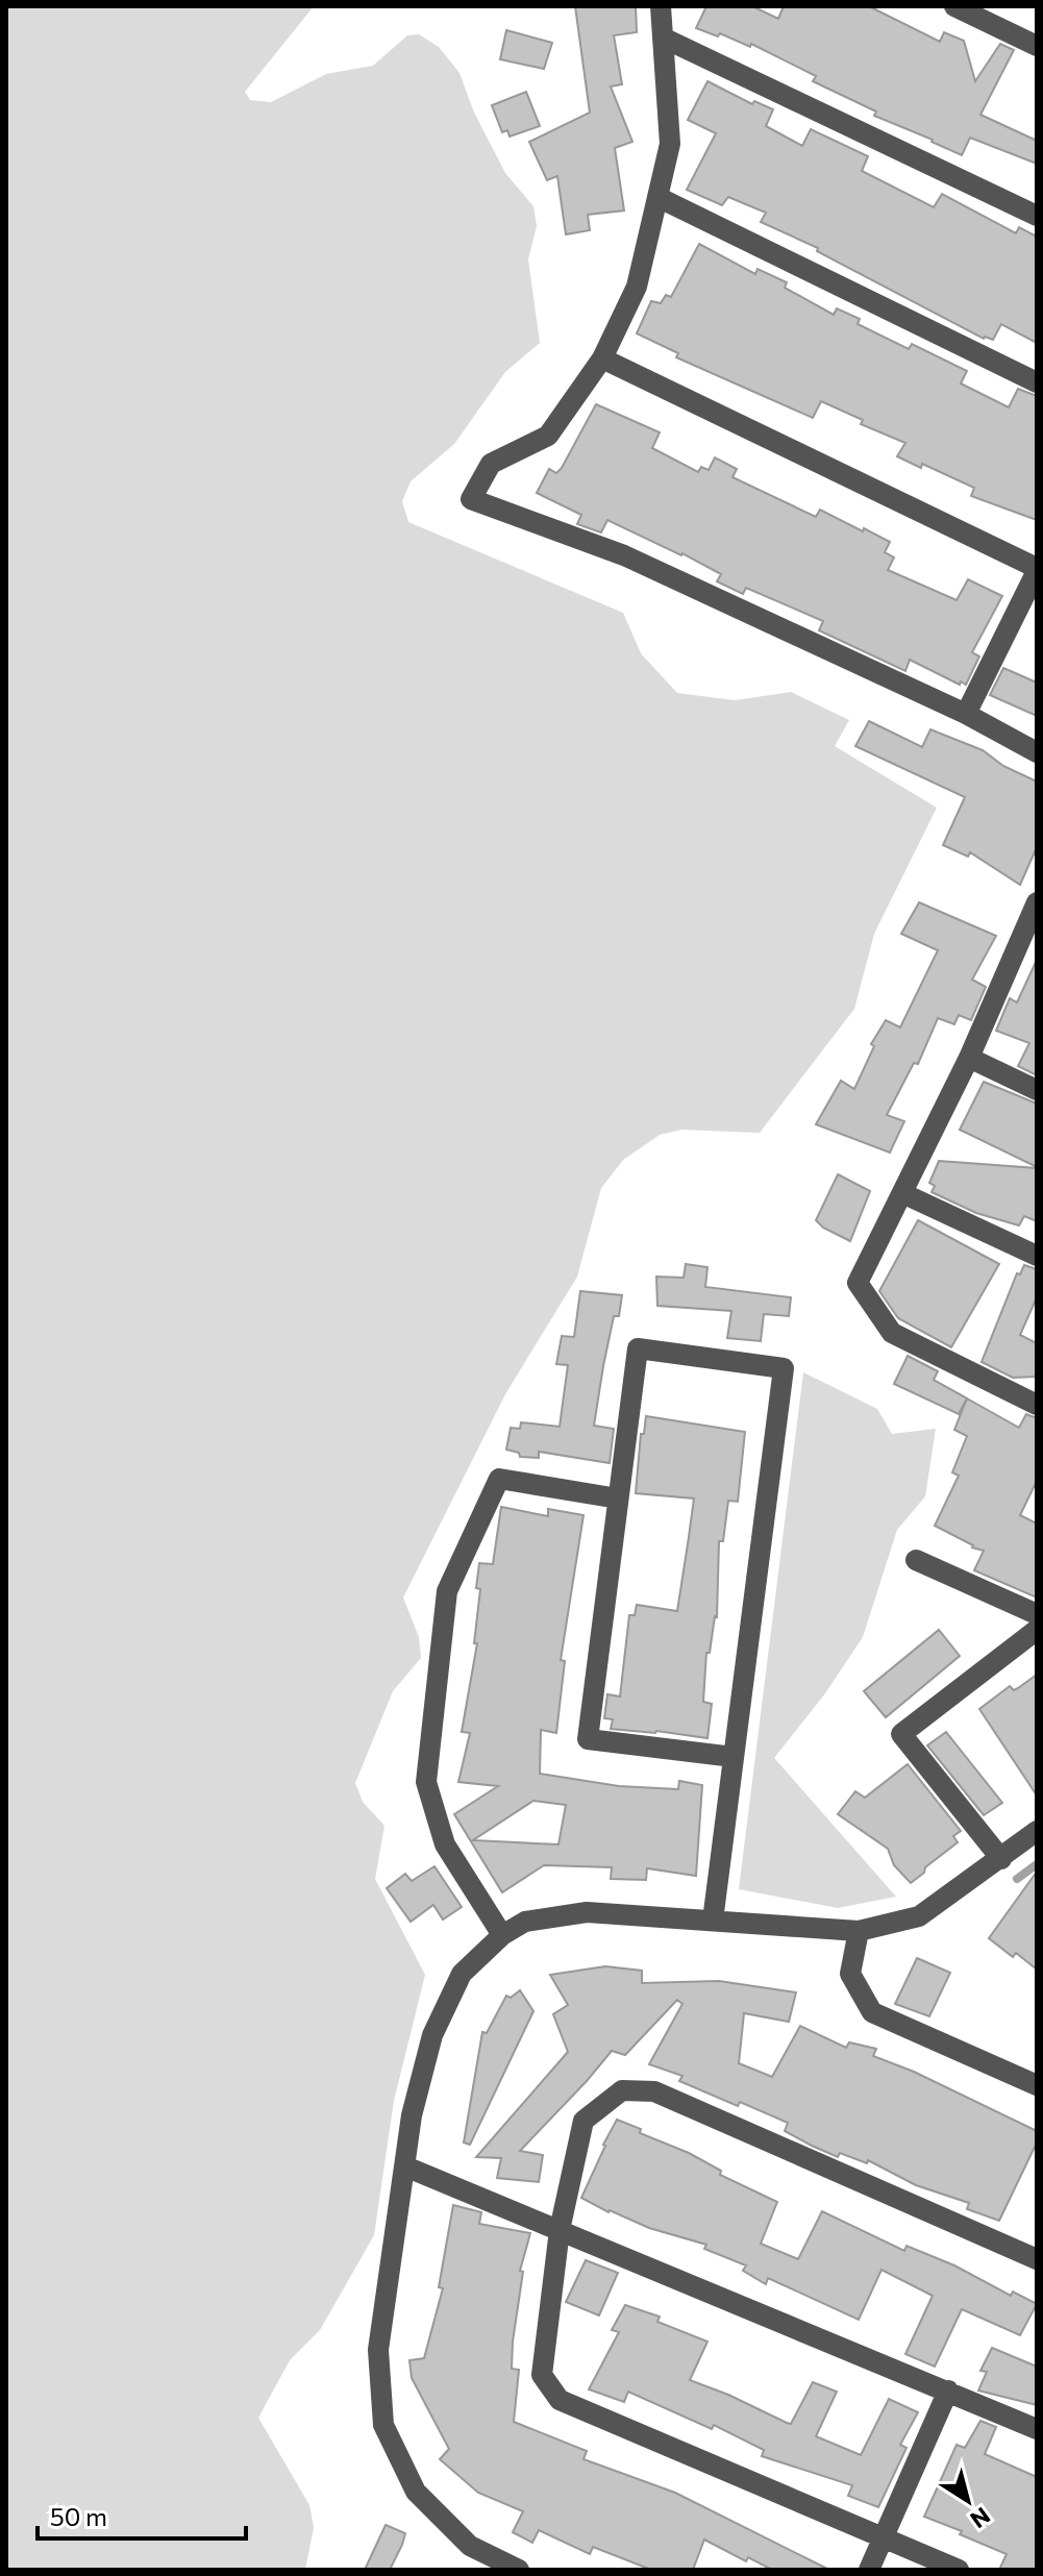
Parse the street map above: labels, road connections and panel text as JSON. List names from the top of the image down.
{
  "scale_bar": "50 m",
  "north": "bottom right"
}
